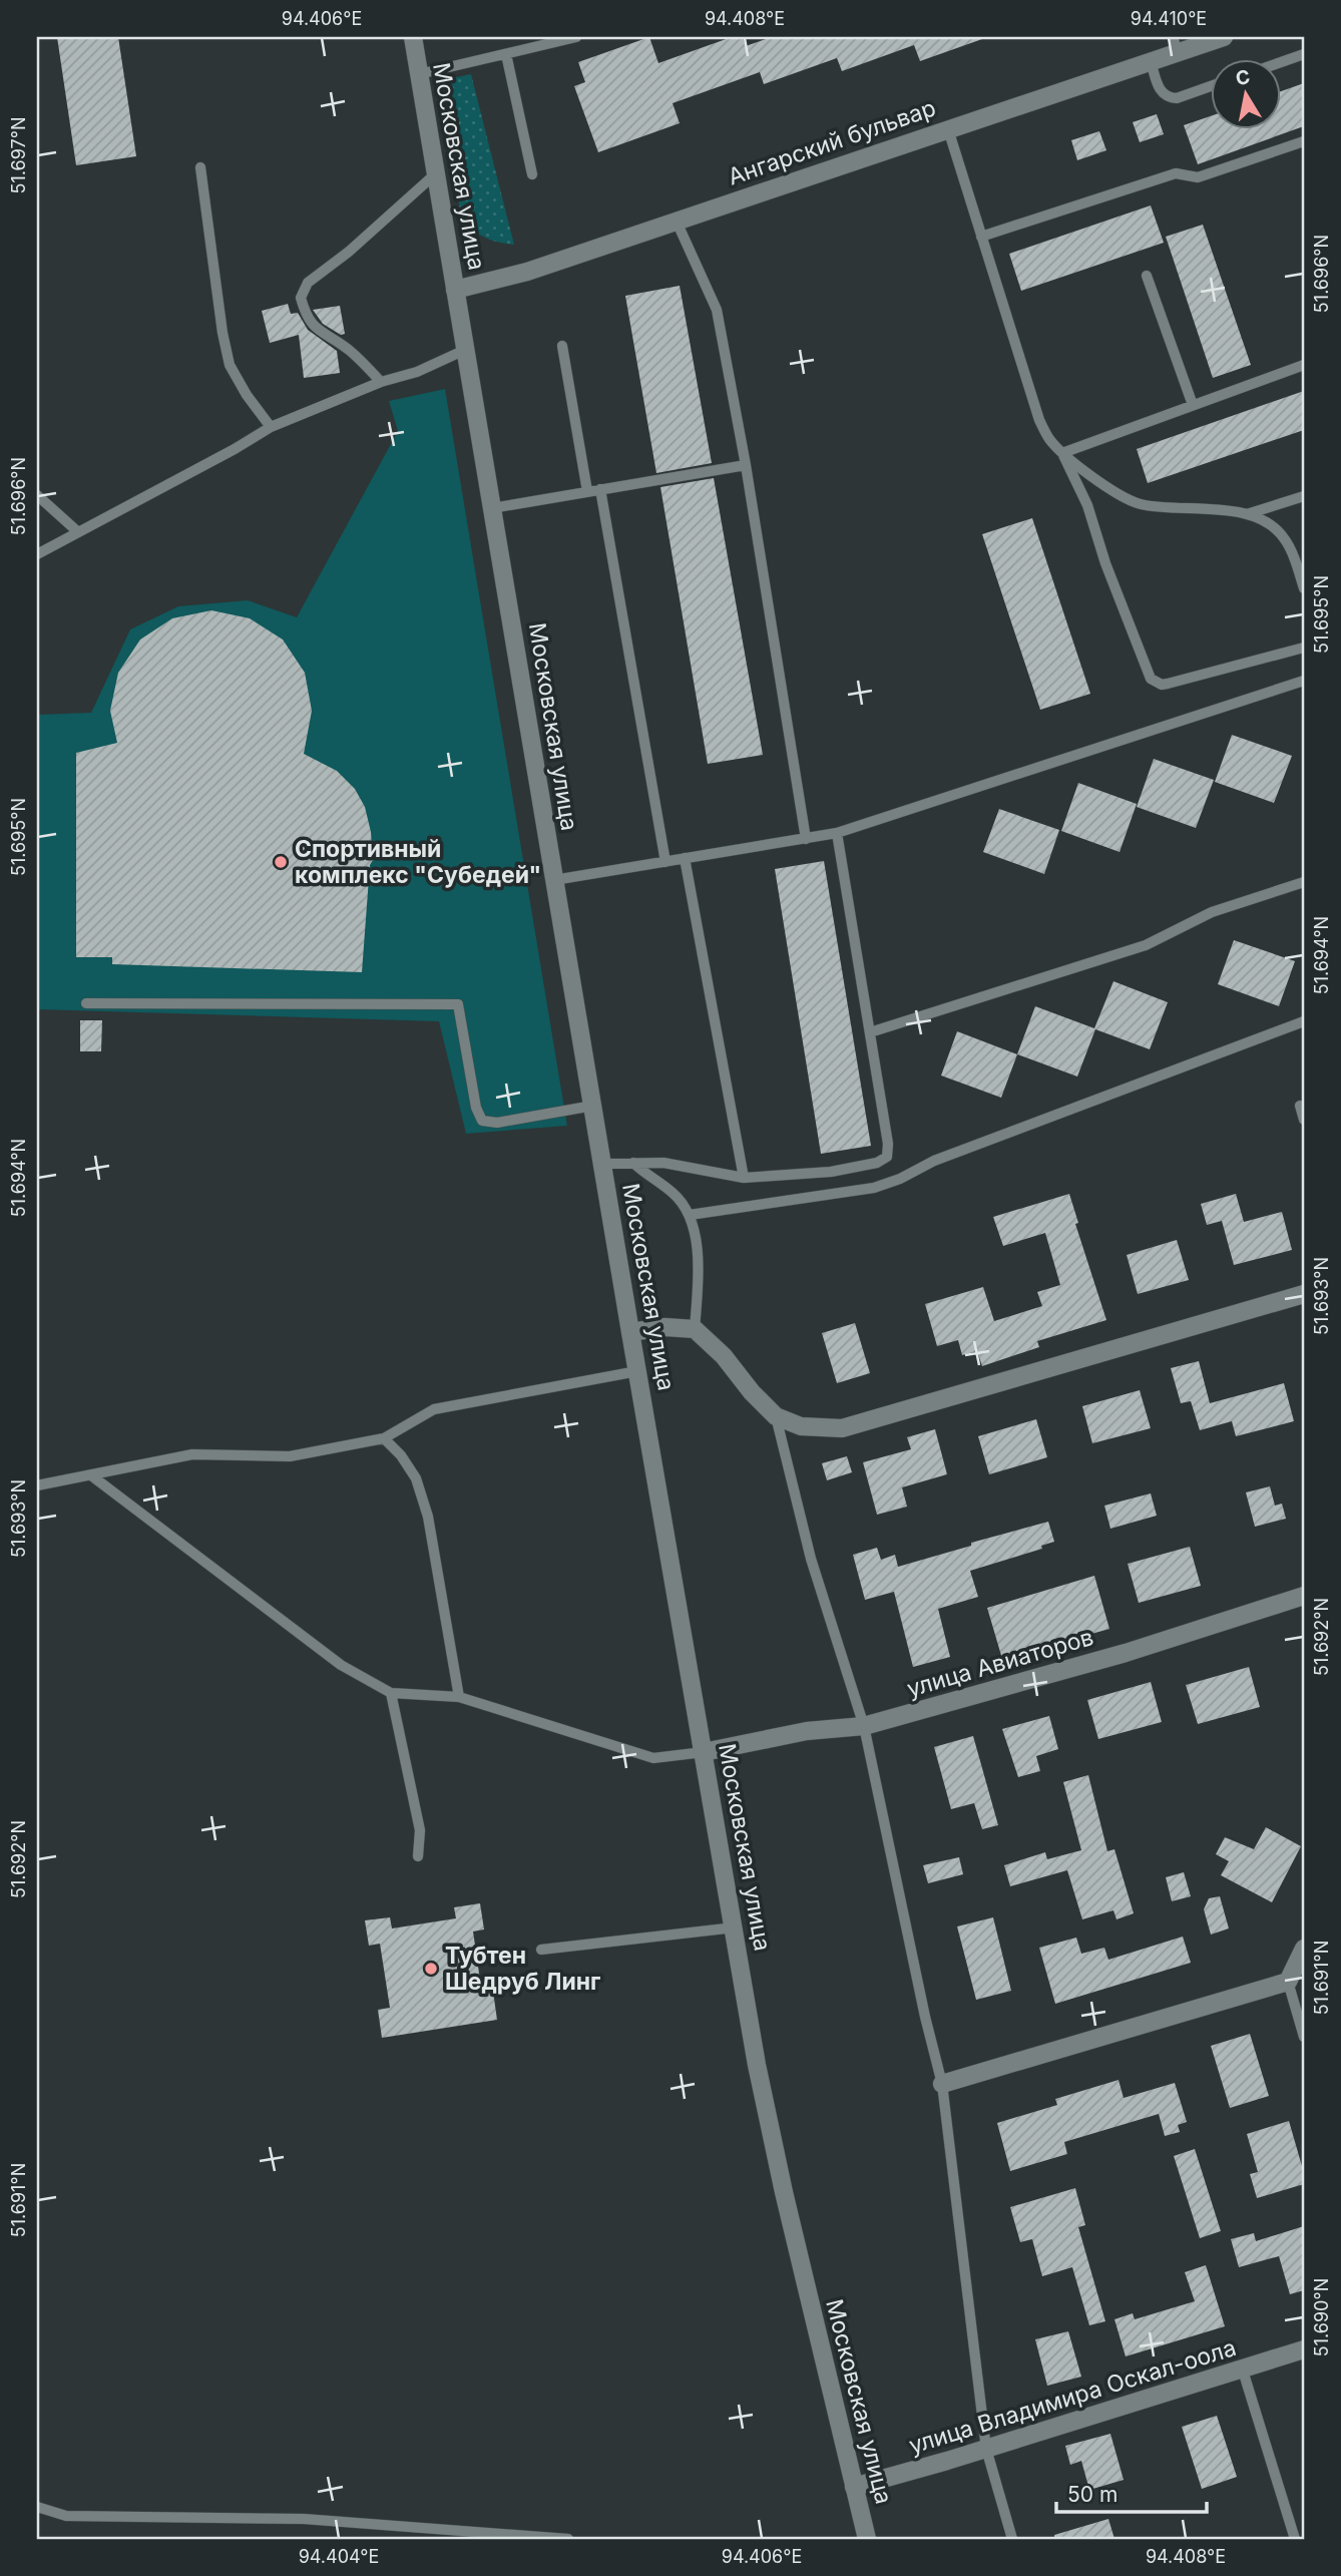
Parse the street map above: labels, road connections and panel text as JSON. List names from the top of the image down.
{
  "streets": {
    "street": [
      "Ангарский бульвар",
      "Московская улица",
      "улица Авиаторов",
      "улица Владимира Оскал-оола"
    ]
  },
  "crossings": [
    ["Ангарский бульвар", "Московская улица"],
    ["Московская улица", "улица Авиаторов"],
    ["Московская улица", "улица Владимира Оскал-оола"]
  ],
  "places": ["Спортивный комплекс \"Субедей\"", "Тубтен Шедруб Линг"],
  "scale_bar": "50 m",
  "north": "top",
  "coordinates": [
    "94.406°E",
    "94.408°E",
    "94.410°E",
    "51.697°N",
    "51.696°N",
    "51.695°N",
    "51.694°N",
    "51.693°N",
    "51.692°N",
    "51.691°N",
    "51.690°N",
    "94.404°E"
  ]
}
